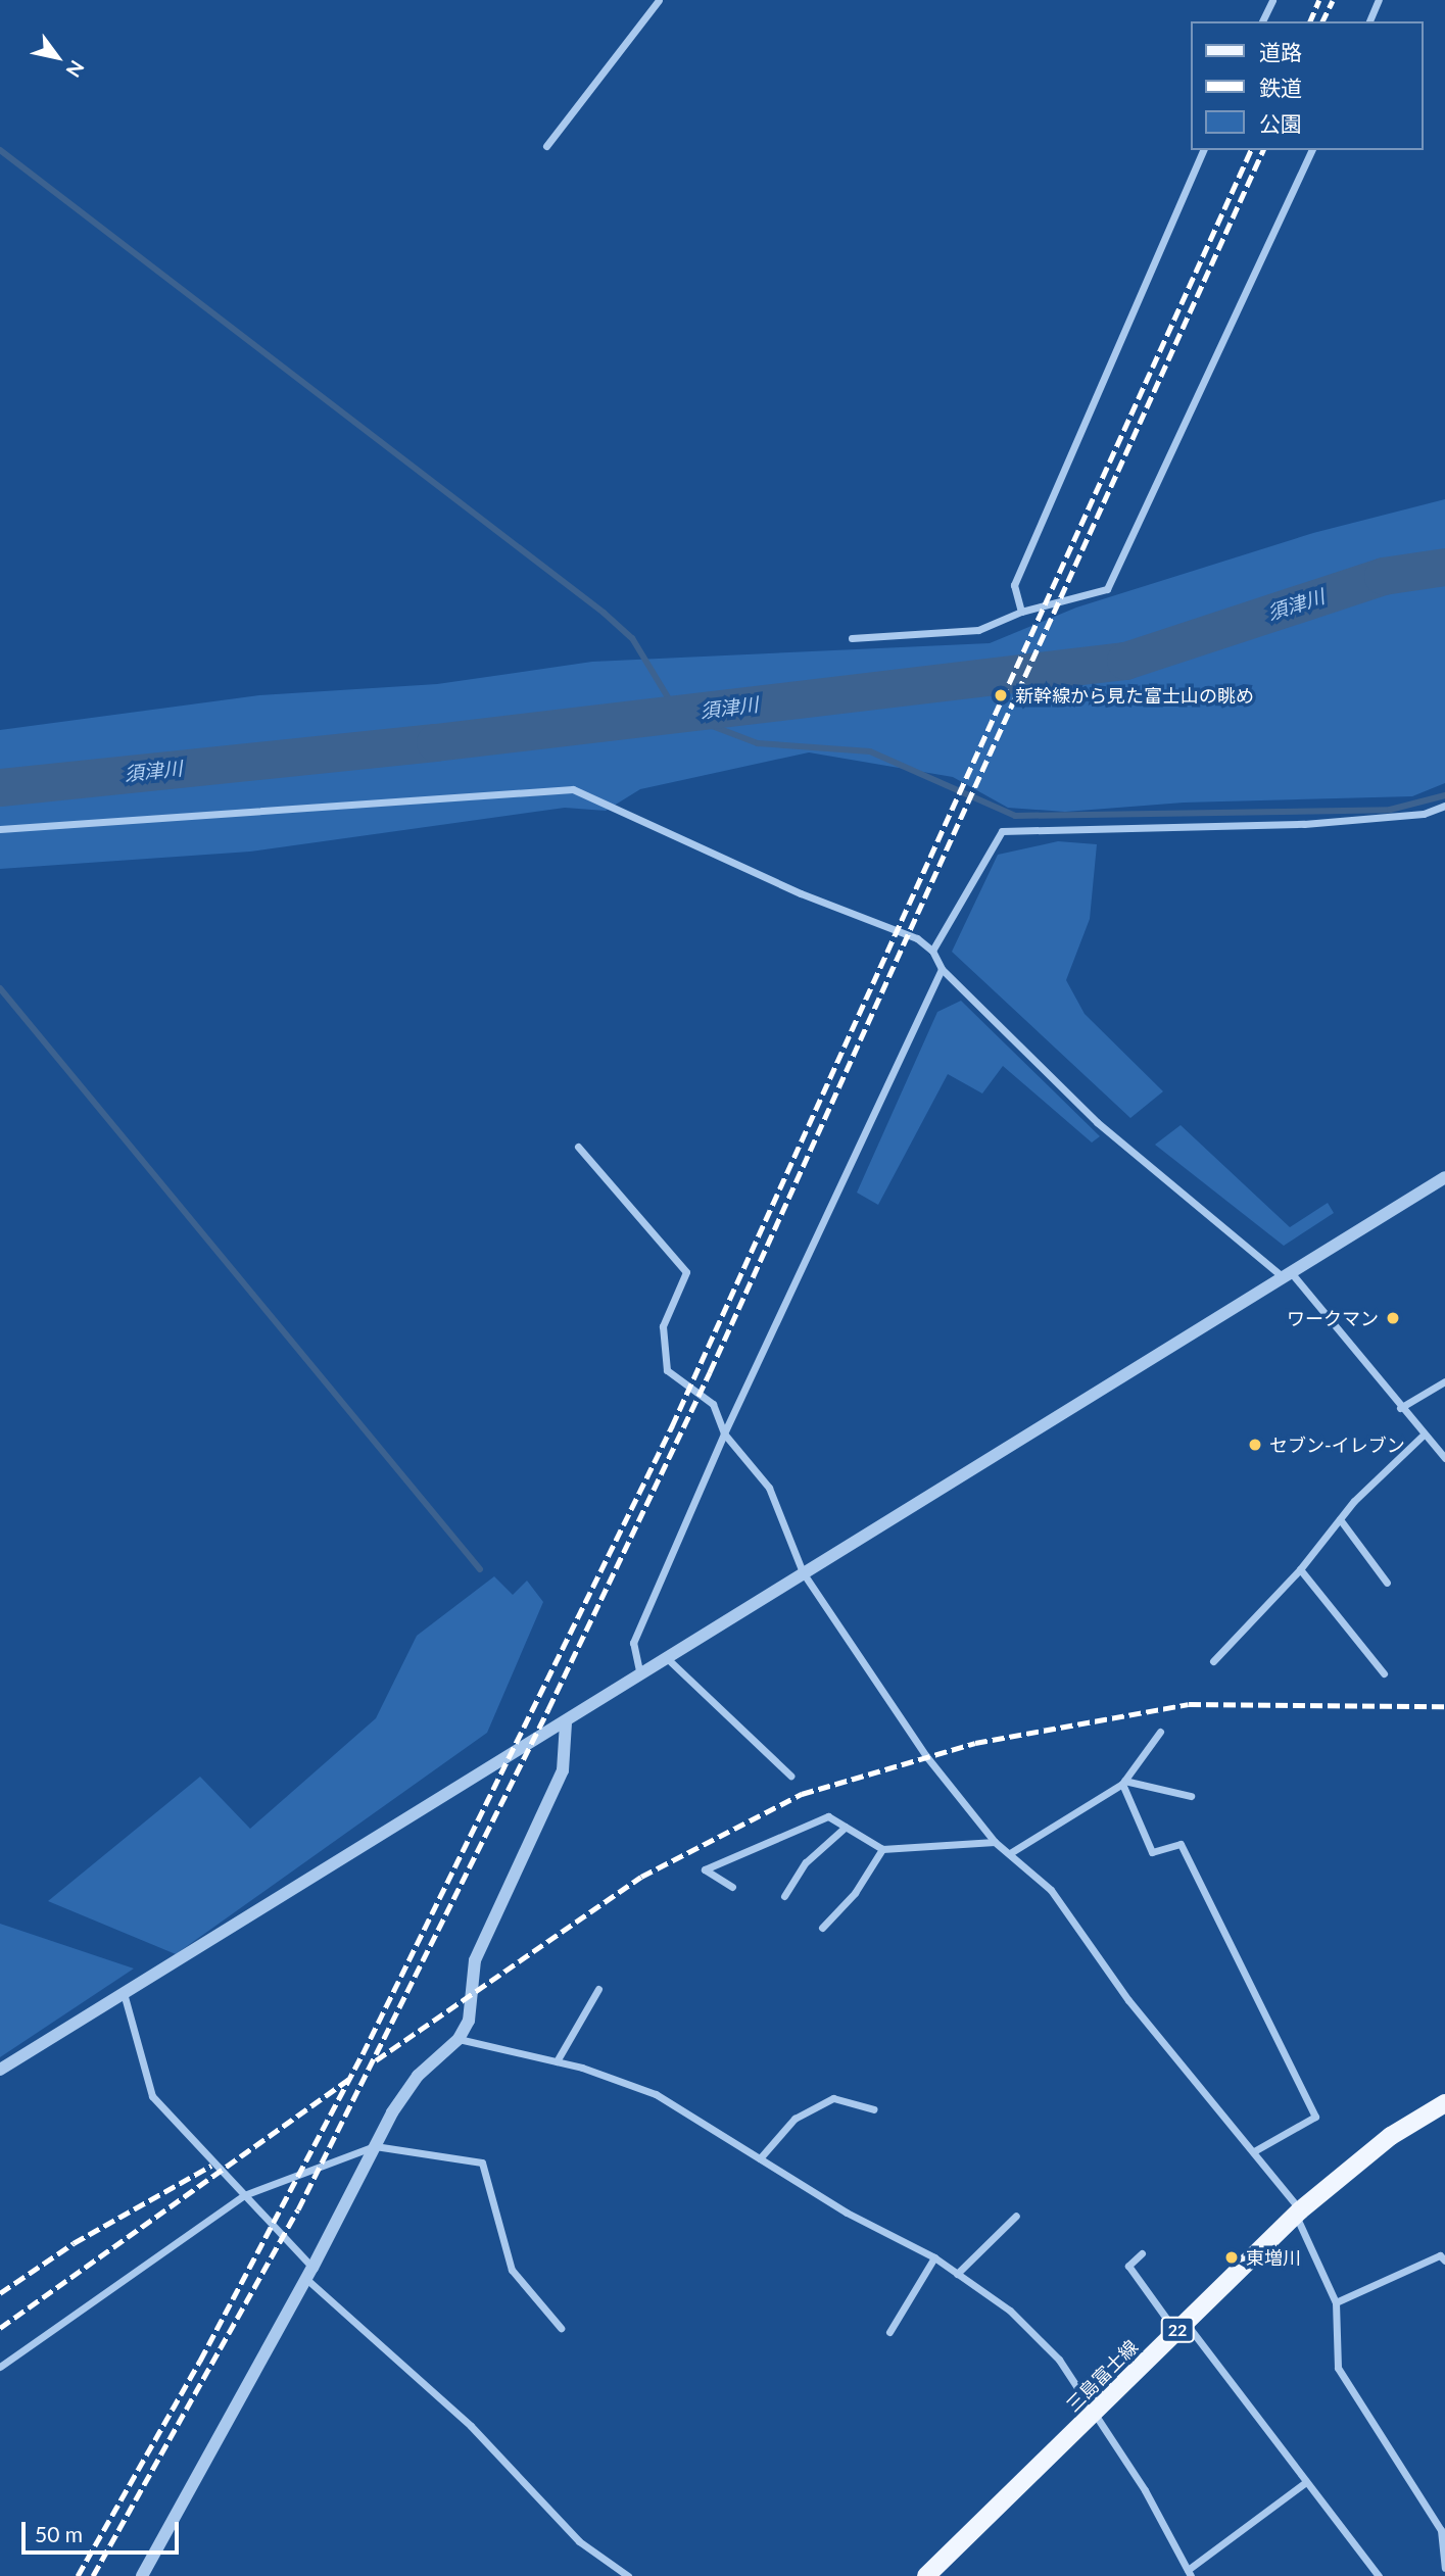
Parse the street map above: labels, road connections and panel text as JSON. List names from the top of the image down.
{
  "streets": {
    "main road": ["22", "三島富士線"]
  },
  "water": ["須津川"],
  "places": [
    "新幹線から見た富士山の眺め",
    "ワークマン",
    "セブン-イレブン",
    "東増川"
  ],
  "legend": ["道路", "鉄道", "公園"],
  "scale_bar": "50 m",
  "north": "bottom right"
}
